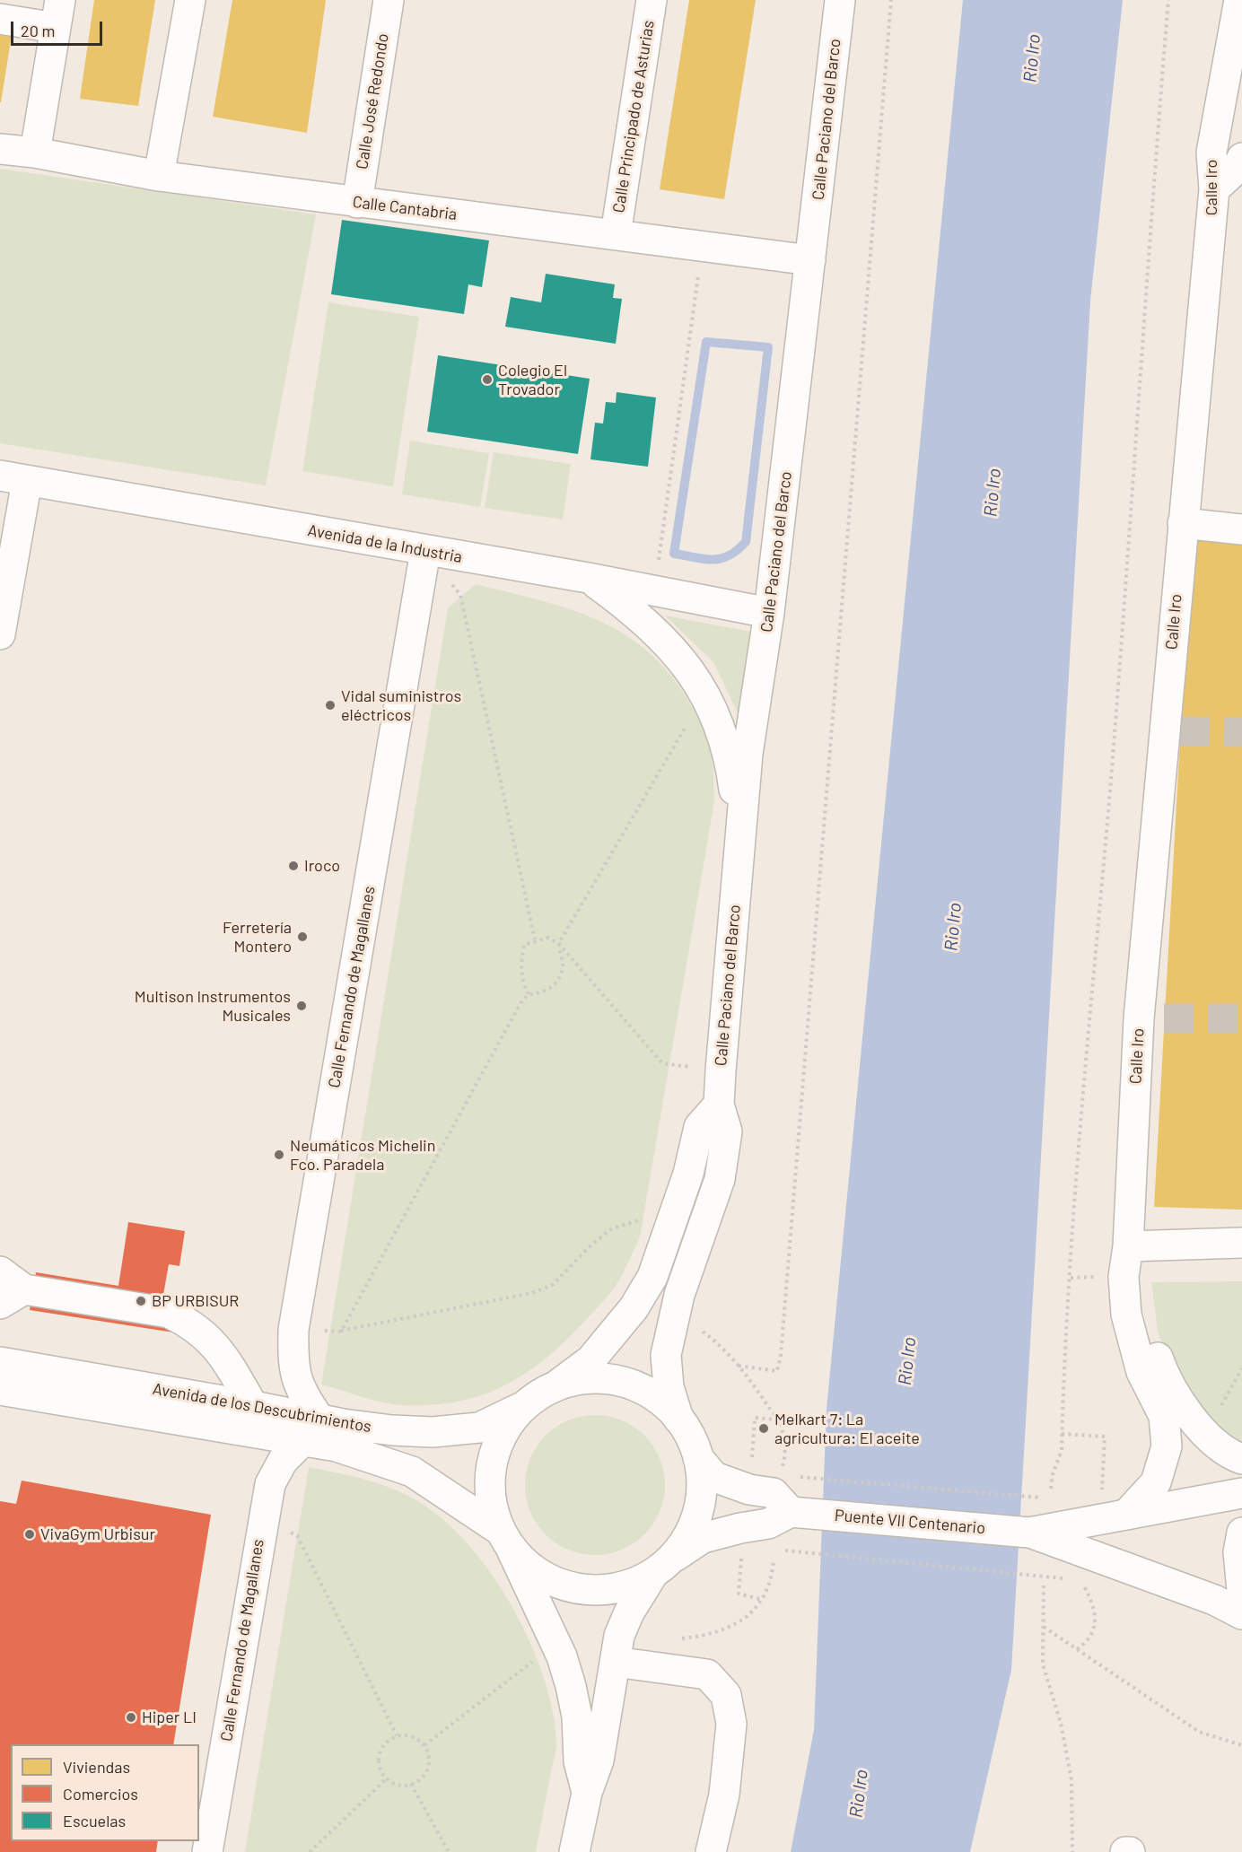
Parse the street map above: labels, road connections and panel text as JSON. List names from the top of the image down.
{
  "streets": {
    "street": [
      "Calle José Redondo",
      "Calle Principado de Asturias",
      "Calle Paciano del Barco",
      "Calle Iro",
      "Calle Cantabria",
      "Avenida de la Industria",
      "Calle Fernando de Magallanes",
      "Avenida de los Descubrimientos",
      "Puente VII Centenario"
    ]
  },
  "crossings": [
    ["Calle José Redondo", "Calle Cantabria"],
    ["Calle Principado de Asturias", "Calle Cantabria"],
    ["Calle Paciano del Barco", "Calle Cantabria"],
    ["Calle Paciano del Barco", "Avenida de la Industria"],
    ["Avenida de la Industria", "Calle Fernando de Magallanes"],
    ["Calle Fernando de Magallanes", "Avenida de los Descubrimientos"]
  ],
  "water": ["Rio Iro"],
  "places": [
    "Colegio El Trovador",
    "Vidal suministros eléctricos",
    "Iroco",
    "Ferretería Montero",
    "Multison Instrumentos Musicales",
    "Neumáticos Michelin Fco. Paradela",
    "BP URBISUR",
    "Melkart 7: La agricultura: El aceite",
    "VivaGym Urbisur",
    "Hiper LI"
  ],
  "legend": ["Viviendas", "Comercios", "Escuelas"],
  "scale_bar": "20 m"
}
